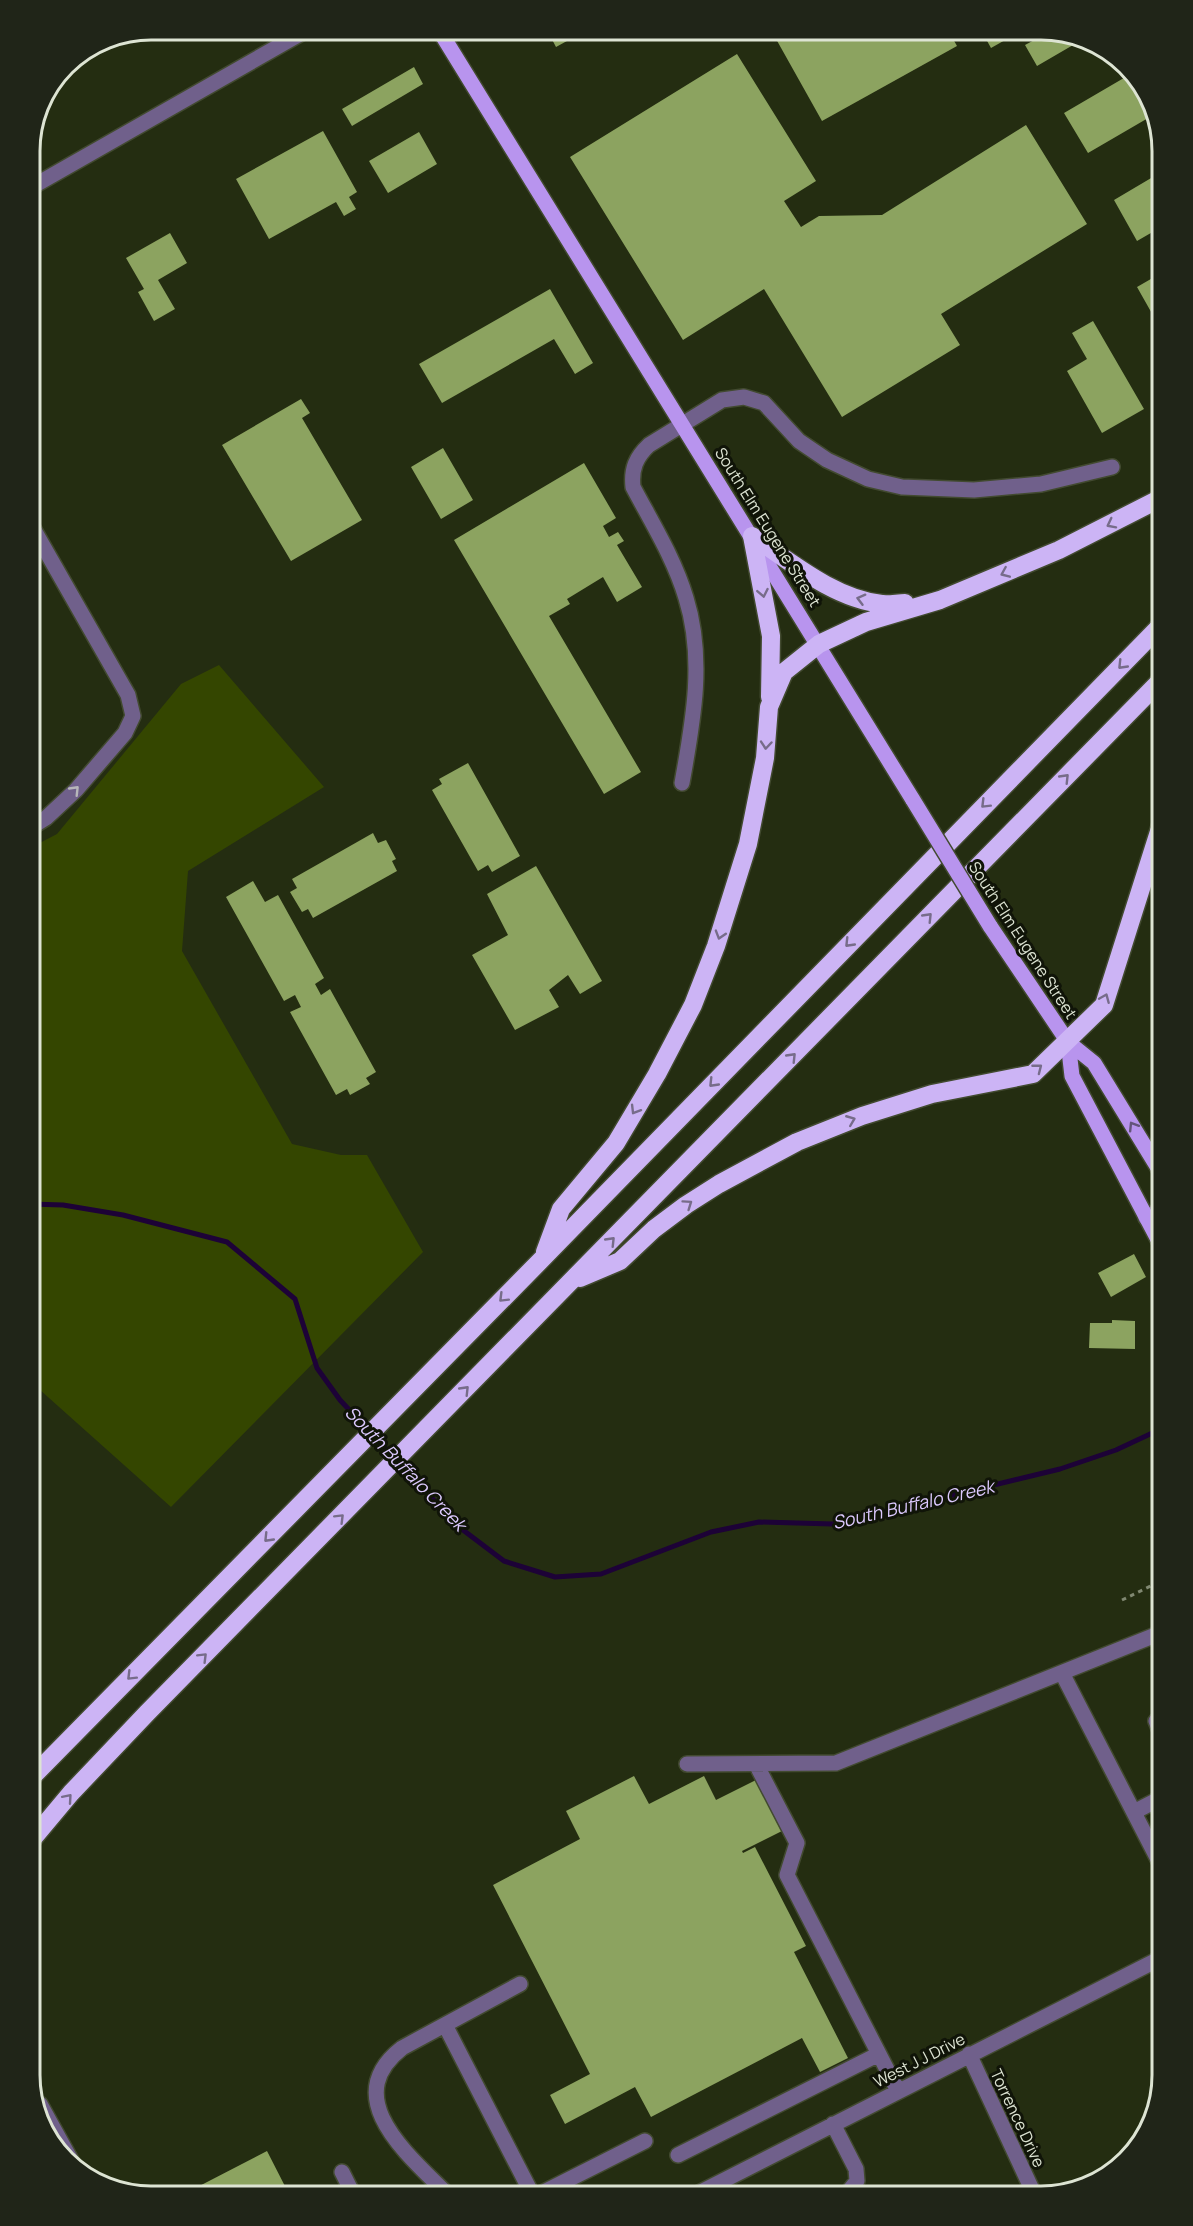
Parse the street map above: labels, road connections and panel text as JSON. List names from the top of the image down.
{
  "streets": {
    "main road": ["South Elm Eugene Street"],
    "street": ["West J J Drive", "Torrence Drive"]
  },
  "crossings": [
    ["West J J Drive", "Torrence Drive"]
  ],
  "water": ["South Buffalo Creek"]
}
